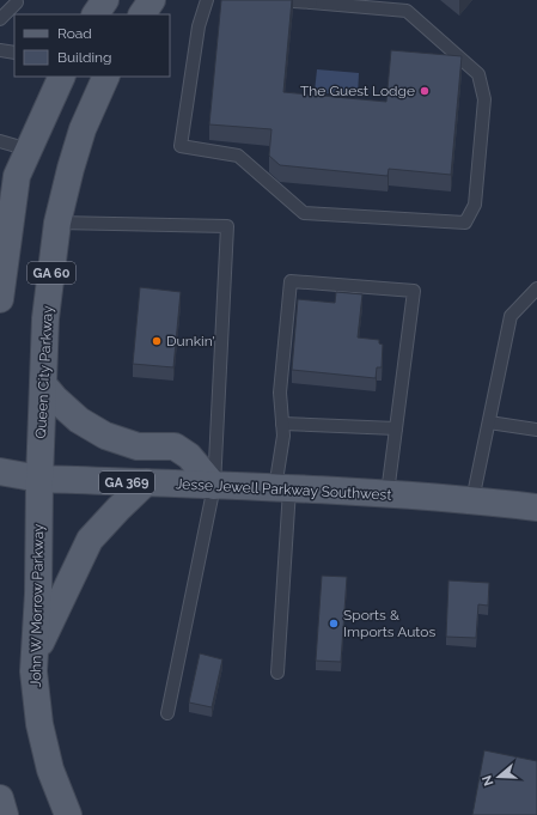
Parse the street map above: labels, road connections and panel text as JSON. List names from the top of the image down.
{
  "streets": {
    "main road": [
      "GA 60",
      "Queen City Parkway",
      "GA 369",
      "Jesse Jewell Parkway Southwest",
      "John W Morrow Parkway"
    ]
  },
  "crossings": [
    ["Queen City Parkway", "Jesse Jewell Parkway Southwest"],
    ["Queen City Parkway", "John W Morrow Parkway"],
    ["Jesse Jewell Parkway Southwest", "John W Morrow Parkway"]
  ],
  "places": ["The Guest Lodge", "Dunkin'", "Sports & Imports Autos"],
  "legend": ["Road", "Building"],
  "north": "left"
}
